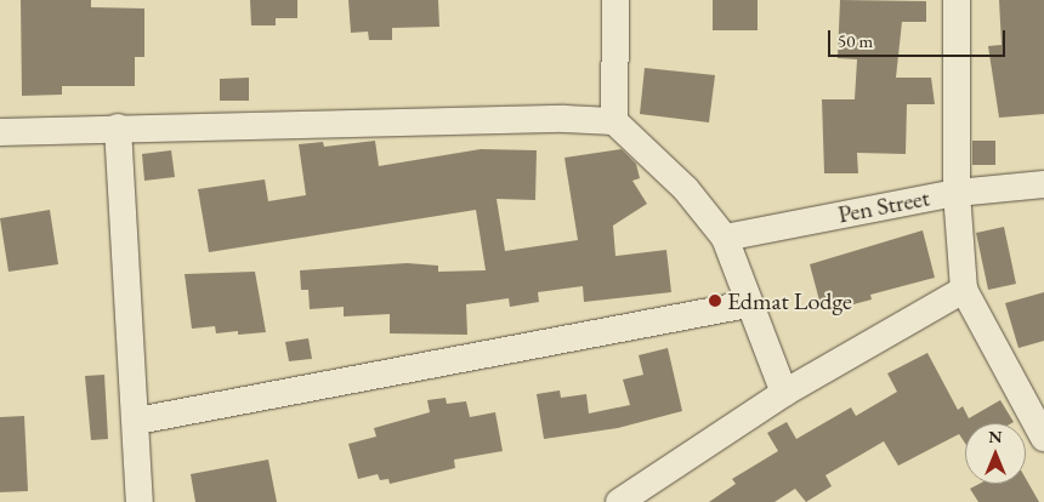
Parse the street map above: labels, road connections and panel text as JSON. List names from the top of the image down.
{
  "streets": {
    "street": ["Pen Street"]
  },
  "places": ["Edmat Lodge"],
  "scale_bar": "50 m",
  "north": "top"
}
